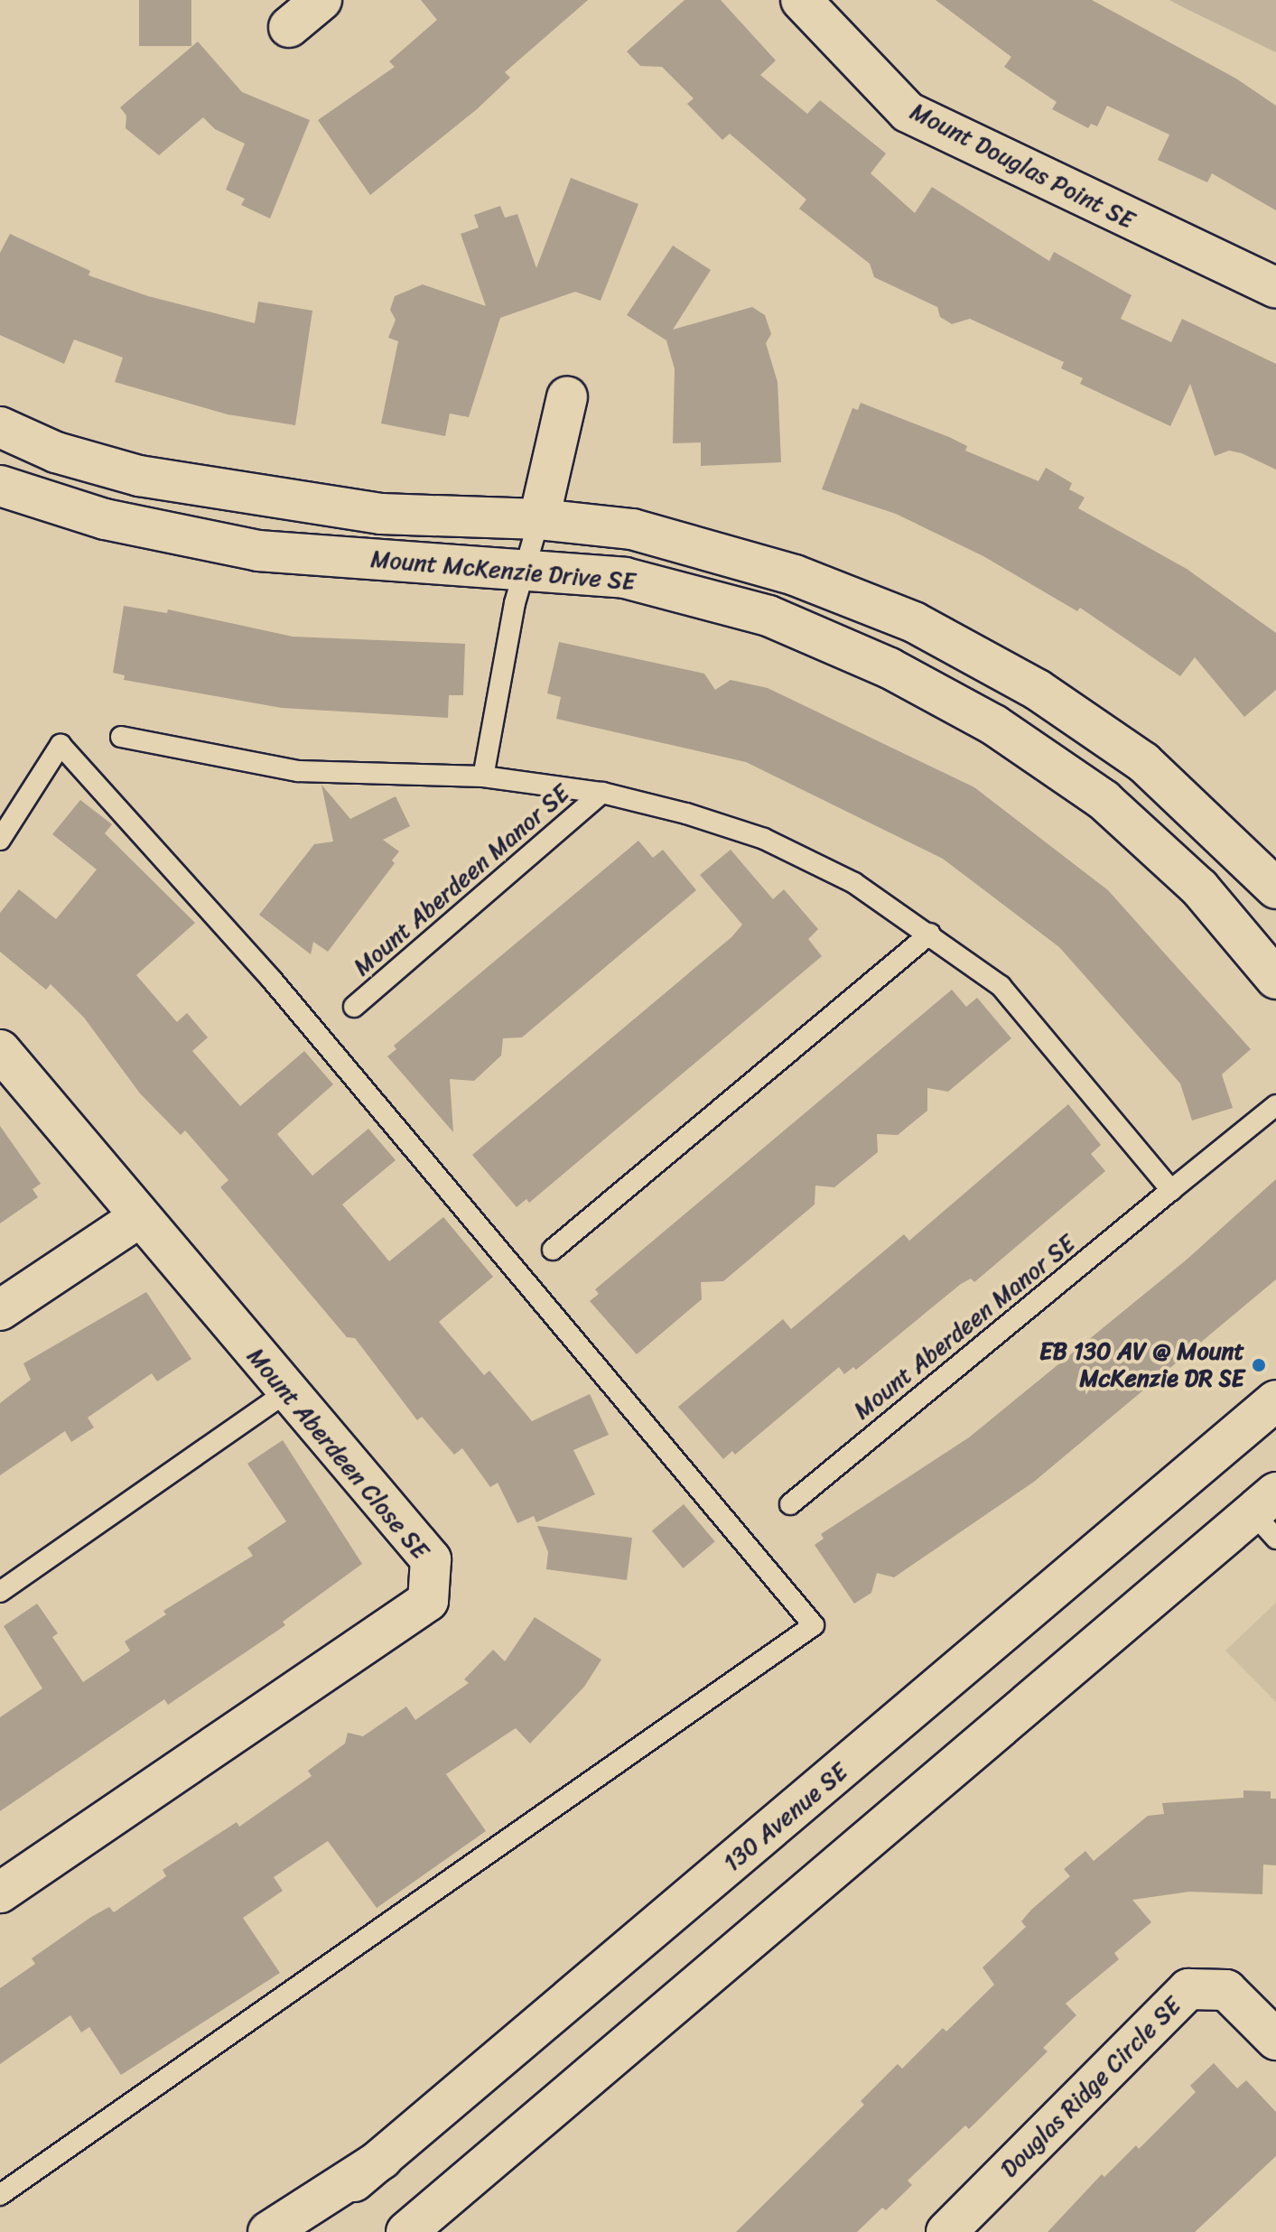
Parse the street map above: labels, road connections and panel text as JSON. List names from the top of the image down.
{
  "streets": {
    "main road": [
      "Mount Douglas Point SE",
      "Mount McKenzie Drive SE",
      "Mount Aberdeen Close SE",
      "130 Avenue SE",
      "Douglas Ridge Circle SE"
    ],
    "lane": ["Mount Aberdeen Manor SE"]
  },
  "places": ["EB 130 AV @ Mount McKenzie DR SE"]
}
